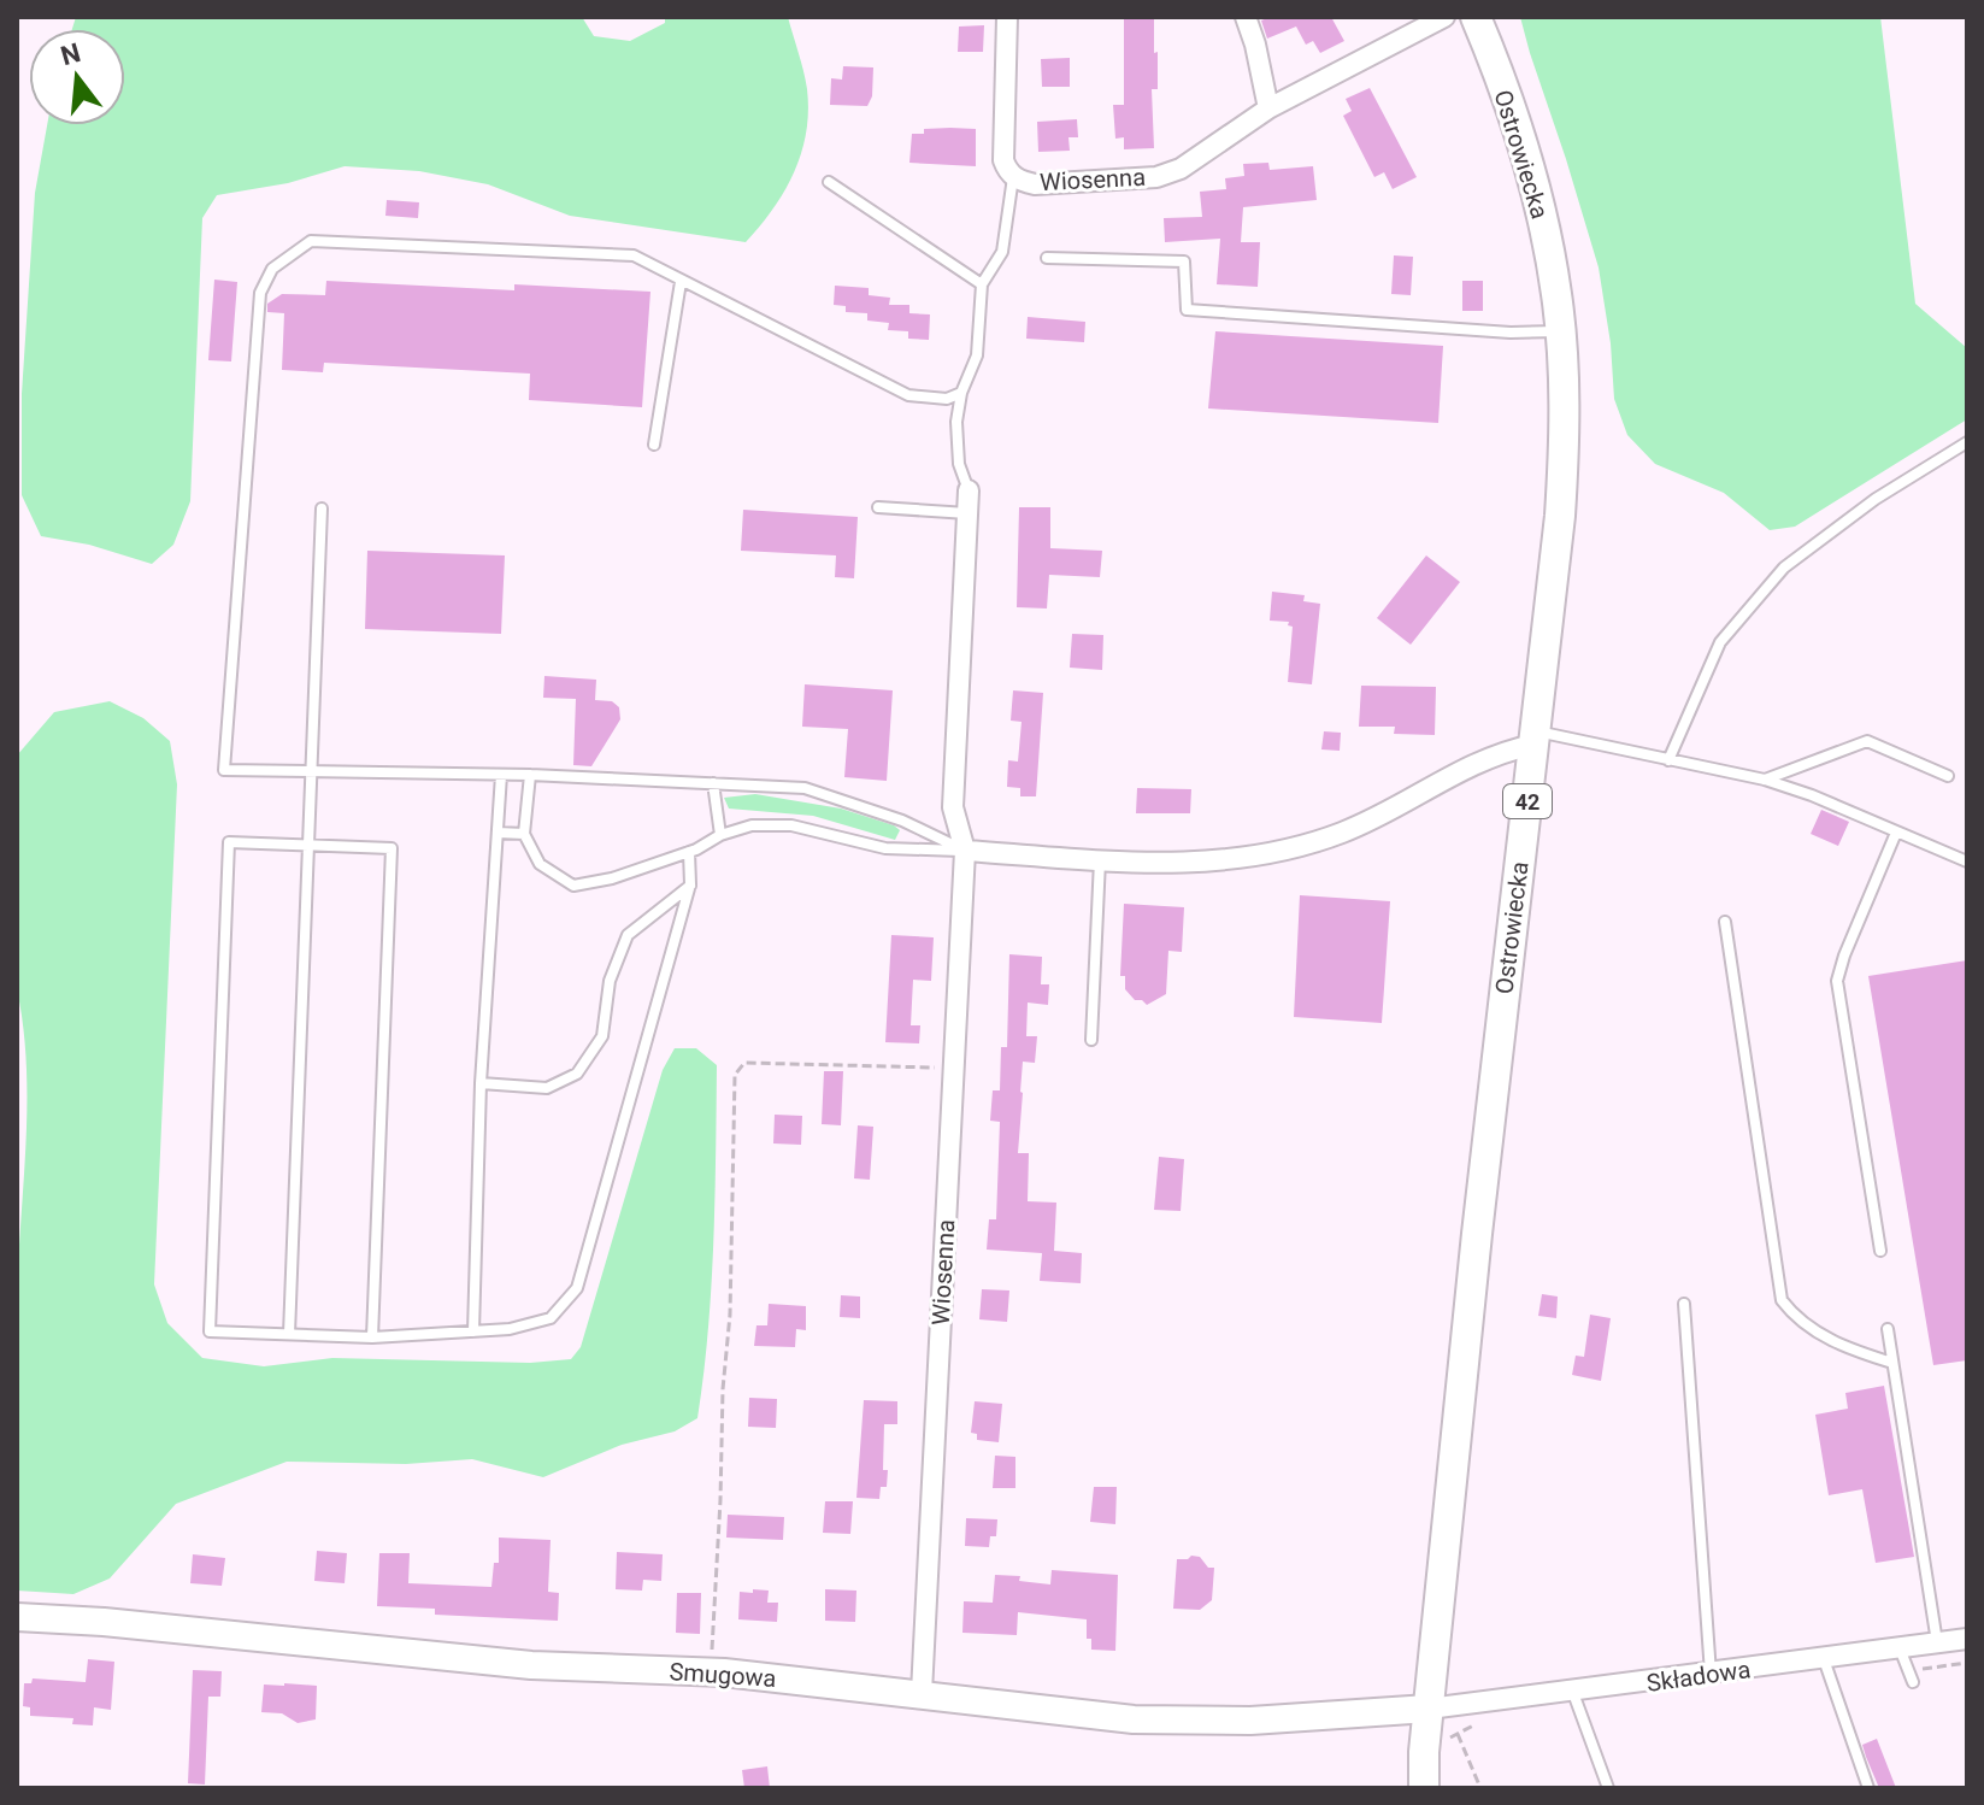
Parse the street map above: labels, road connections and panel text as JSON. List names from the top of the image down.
{
  "streets": {
    "main road": ["Ostrowiecka", "42"],
    "street": ["Wiosenna", "Smugowa", "Składowa"]
  },
  "crossings": [
    ["Ostrowiecka", "Smugowa"],
    ["Ostrowiecka", "Składowa"],
    ["Wiosenna", "Smugowa"],
    ["Smugowa", "Składowa"]
  ],
  "north": "top"
}
